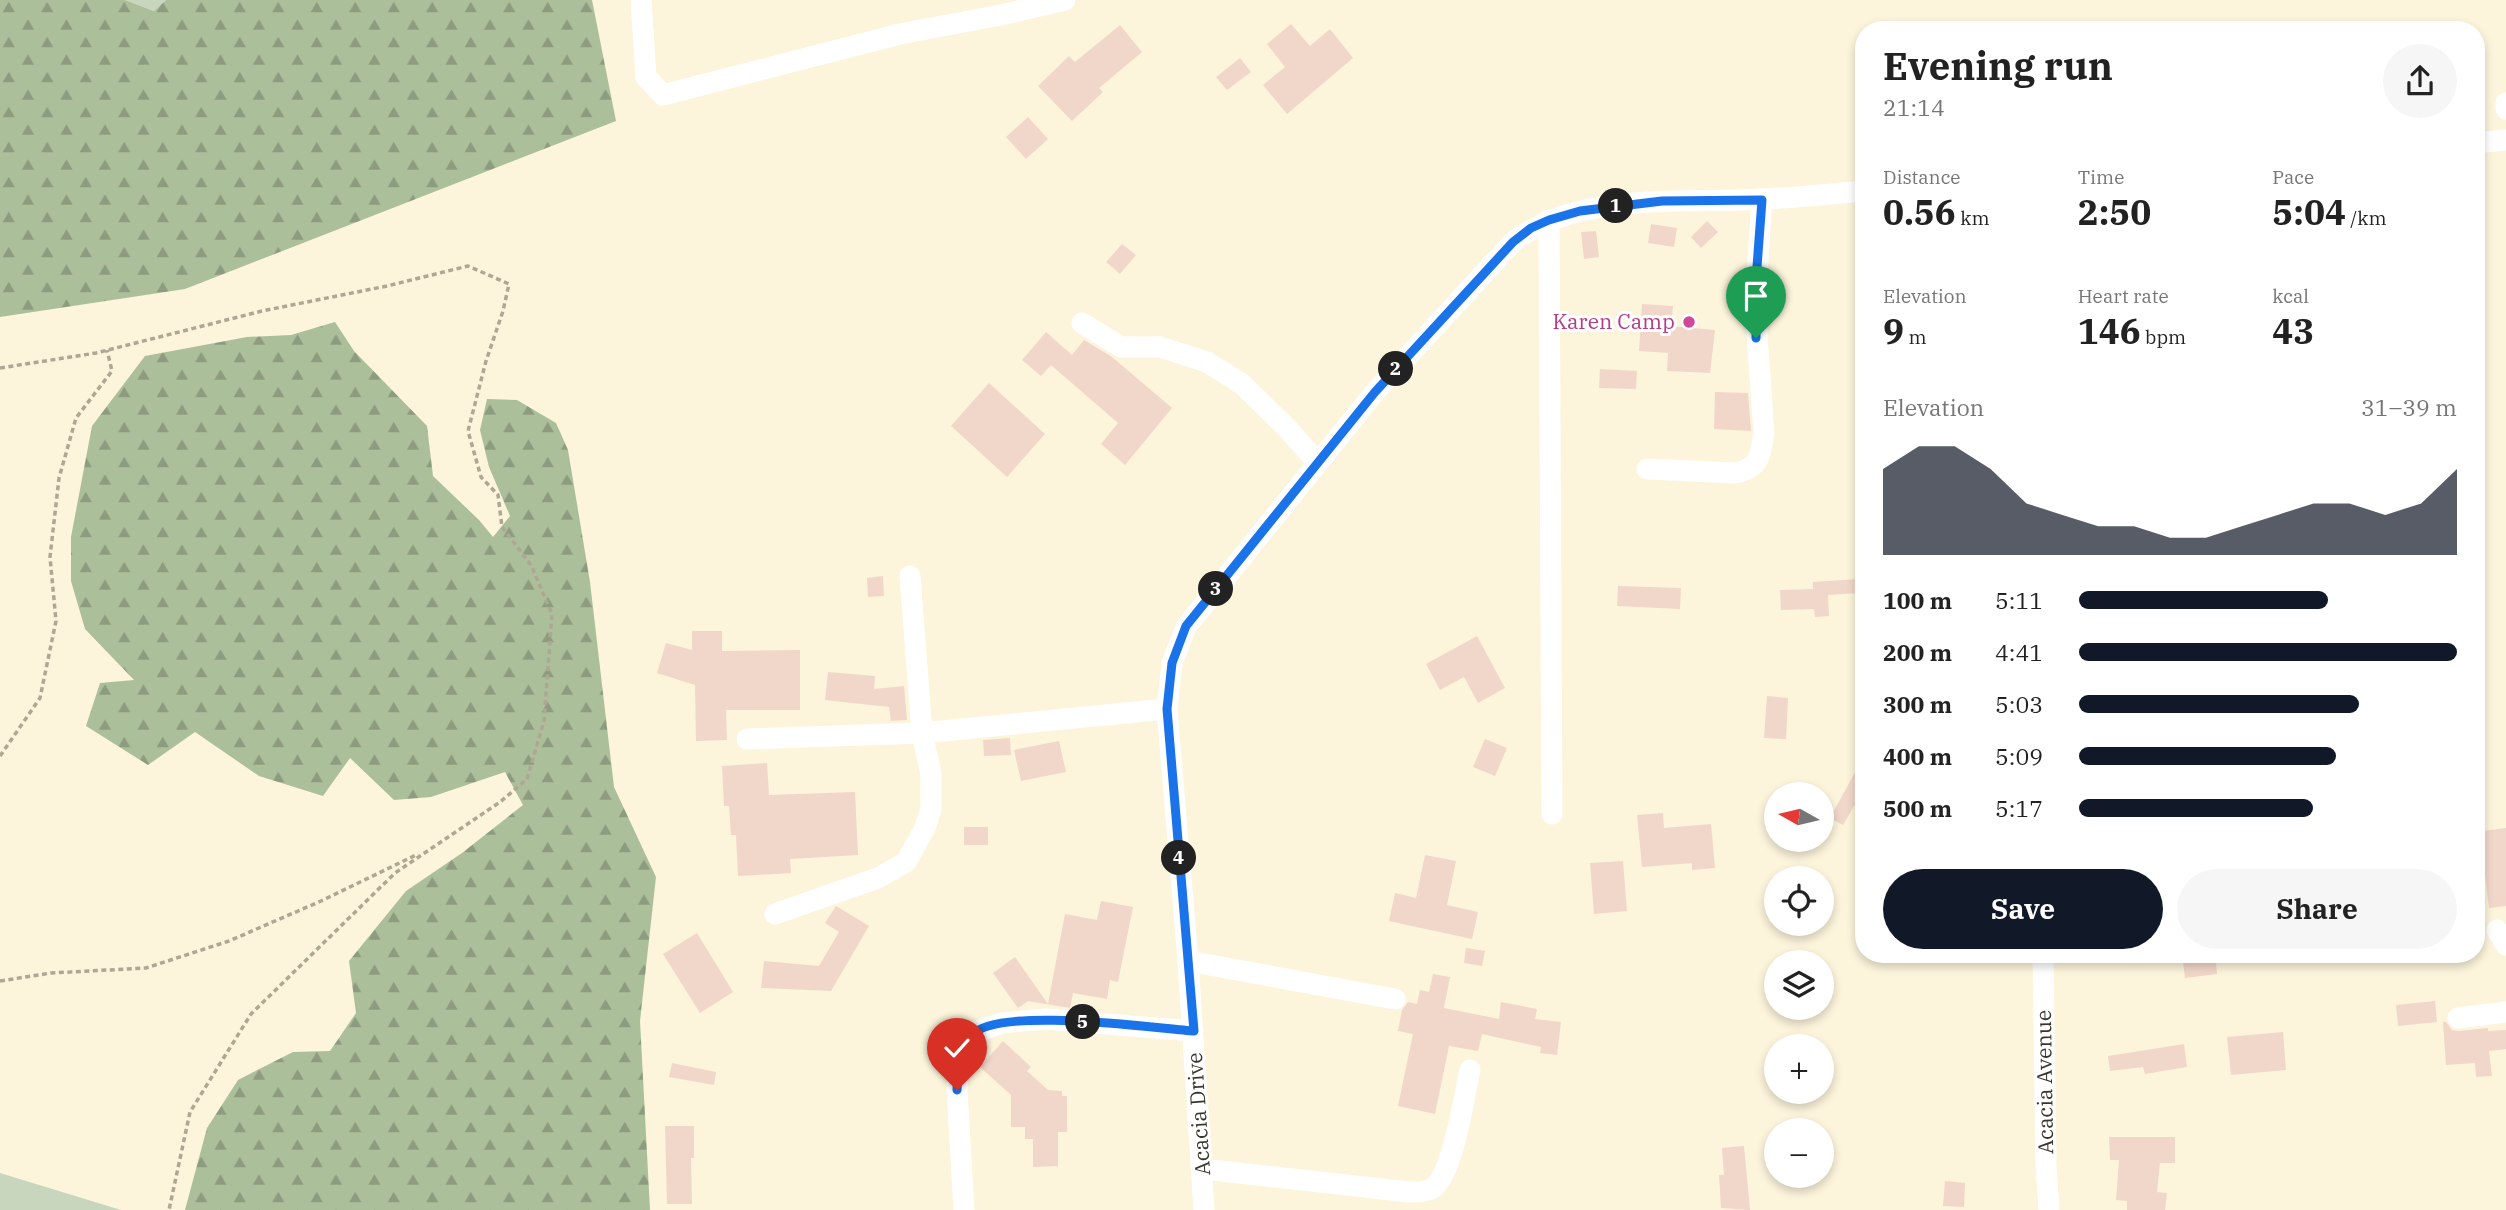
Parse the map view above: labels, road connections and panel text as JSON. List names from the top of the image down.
{
  "streets": {
    "street": ["Acacia Avenue", "Acacia Drive"]
  },
  "places": ["Karen Camp"],
  "north": "left",
  "page": {
    "heading": ["Evening run", "21:14"],
    "stats": [
      ["Distance", "0.56 km"],
      ["Time", "2:50"],
      ["Pace", "5:04 /km"],
      ["Elevation", "9 m"],
      ["Heart rate", "146 bpm"],
      ["kcal", "43"]
    ],
    "pins": [
      "1",
      "2",
      "3",
      "4",
      "5"
    ],
    "chart": ["Elevation", "31–39 m"],
    "list": [
      {
        "name": "100 m",
        "note": "5:11"
      },
      {
        "name": "200 m",
        "note": "4:41"
      },
      {
        "name": "300 m",
        "note": "5:03"
      },
      {
        "name": "400 m",
        "note": "5:09"
      },
      {
        "name": "500 m",
        "note": "5:17"
      }
    ],
    "map_buttons": ["+", "−"],
    "buttons": ["Save", "Share"]
  }
}
